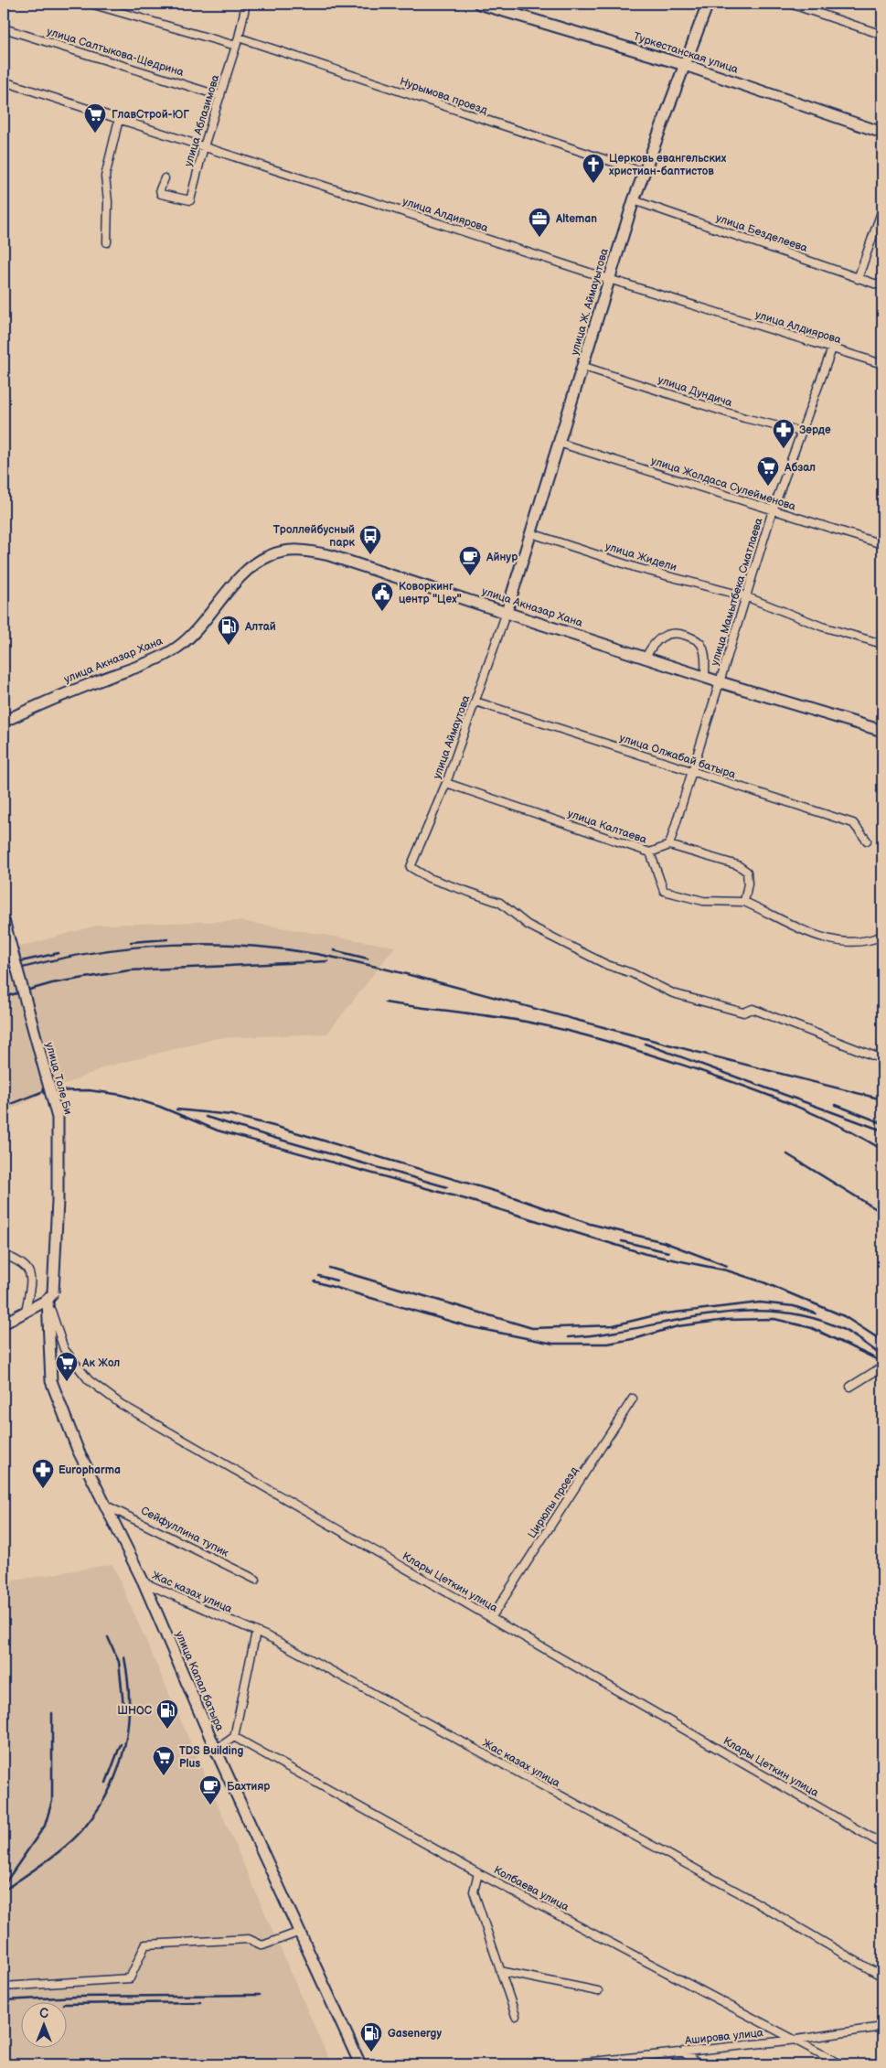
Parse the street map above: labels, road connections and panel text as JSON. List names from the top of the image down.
{
  "streets": {
    "main road": [
      "Туркестанская улица",
      "улица Ж. Аймауытова",
      "улица Акназар Хана",
      "улица Толе Би",
      "улица Капал батыра"
    ],
    "street": [
      "улица Салтыкова-Щедрина",
      "Нурымова проезд",
      "улица Аблазимова",
      "улица Алдиярова",
      "улица Безделеева",
      "улица Дундича",
      "улица Жолдаса Сулейменова",
      "улица Жидели",
      "улица Мамытбека Сматлаева",
      "улица Аймаутова",
      "улица Олжабай батыра",
      "улица Калтаева",
      "Цирюлы проезд",
      "Сейфуллина тупик",
      "Клары Цеткин улица",
      "Жас казах улица",
      "Колбаева улица",
      "Аширова улица"
    ]
  },
  "crossings": [
    ["улица Салтыкова-Щедрина", "улица Аблазимова"],
    ["Туркестанская улица", "улица Ж. Аймауытова"],
    ["Нурымова проезд", "улица Аблазимова"],
    ["Нурымова проезд", "улица Ж. Аймауытова"],
    ["улица Аблазимова", "улица Алдиярова"],
    ["улица Алдиярова", "улица Ж. Аймауытова"],
    ["улица Алдиярова", "улица Мамытбека Сматлаева"],
    ["улица Безделеева", "улица Ж. Аймауытова"],
    ["улица Ж. Аймауытова", "улица Дундича"],
    ["улица Ж. Аймауытова", "улица Жолдаса Сулейменова"],
    ["улица Ж. Аймауытова", "улица Жидели"],
    ["улица Ж. Аймауытова", "улица Акназар Хана"],
    ["улица Ж. Аймауытова", "улица Аймаутова"],
    ["улица Дундича", "улица Мамытбека Сматлаева"],
    ["улица Жолдаса Сулейменова", "улица Мамытбека Сматлаева"],
    ["улица Жидели", "улица Мамытбека Сматлаева"],
    ["улица Мамытбека Сматлаева", "улица Акназар Хана"],
    ["улица Мамытбека Сматлаева", "улица Олжабай батыра"],
    ["улица Мамытбека Сматлаева", "улица Калтаева"],
    ["улица Акназар Хана", "улица Аймаутова"],
    ["улица Аймаутова", "улица Олжабай батыра"],
    ["улица Аймаутова", "улица Калтаева"],
    ["улица Толе Би", "Клары Цеткин улица"],
    ["улица Толе Би", "улица Капал батыра"],
    ["Цирюлы проезд", "Клары Цеткин улица"],
    ["Сейфуллина тупик", "улица Капал батыра"],
    ["Клары Цеткин улица", "улица Капал батыра"],
    ["Жас казах улица", "улица Капал батыра"],
    ["Колбаева улица", "Аширова улица"]
  ],
  "places": {
    "supermarket": [
      "ГлавСтрой-ЮГ",
      "Абзал",
      "Ак Жол",
      "TDS Building Plus"
    ],
    "church": ["Церковь евангельских христиан-баптистов"],
    "office": ["Alteman"],
    "pharmacy": ["Зерде", "Europharma"],
    "bus stop": ["Троллейбусный парк"],
    "cafe": ["Айнур", "Бахтияр"],
    "public building": ["Коворкинг центр \"Цех\""],
    "fuel station": ["Алтай", "ШНОС", "Gasenergy"]
  },
  "north": "top"
}
